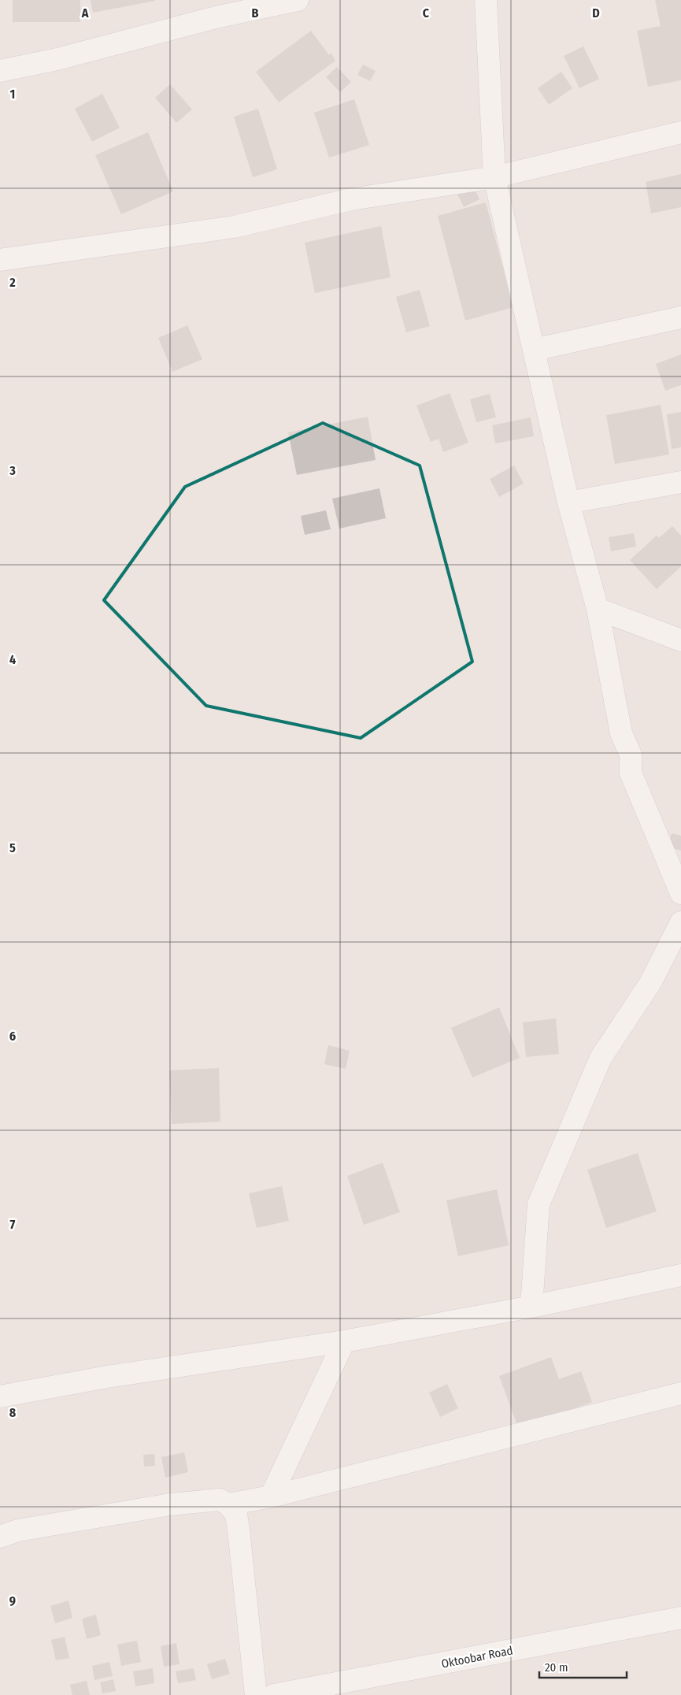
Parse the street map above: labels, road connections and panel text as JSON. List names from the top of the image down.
{
  "streets": {
    "street": ["Oktoobar Road"]
  },
  "scale_bar": "20 m",
  "grid": {
    "columns": [
      "A",
      "B",
      "C",
      "D"
    ],
    "rows": [
      "1",
      "2",
      "3",
      "4",
      "5",
      "6",
      "7",
      "8",
      "9"
    ]
  }
}
